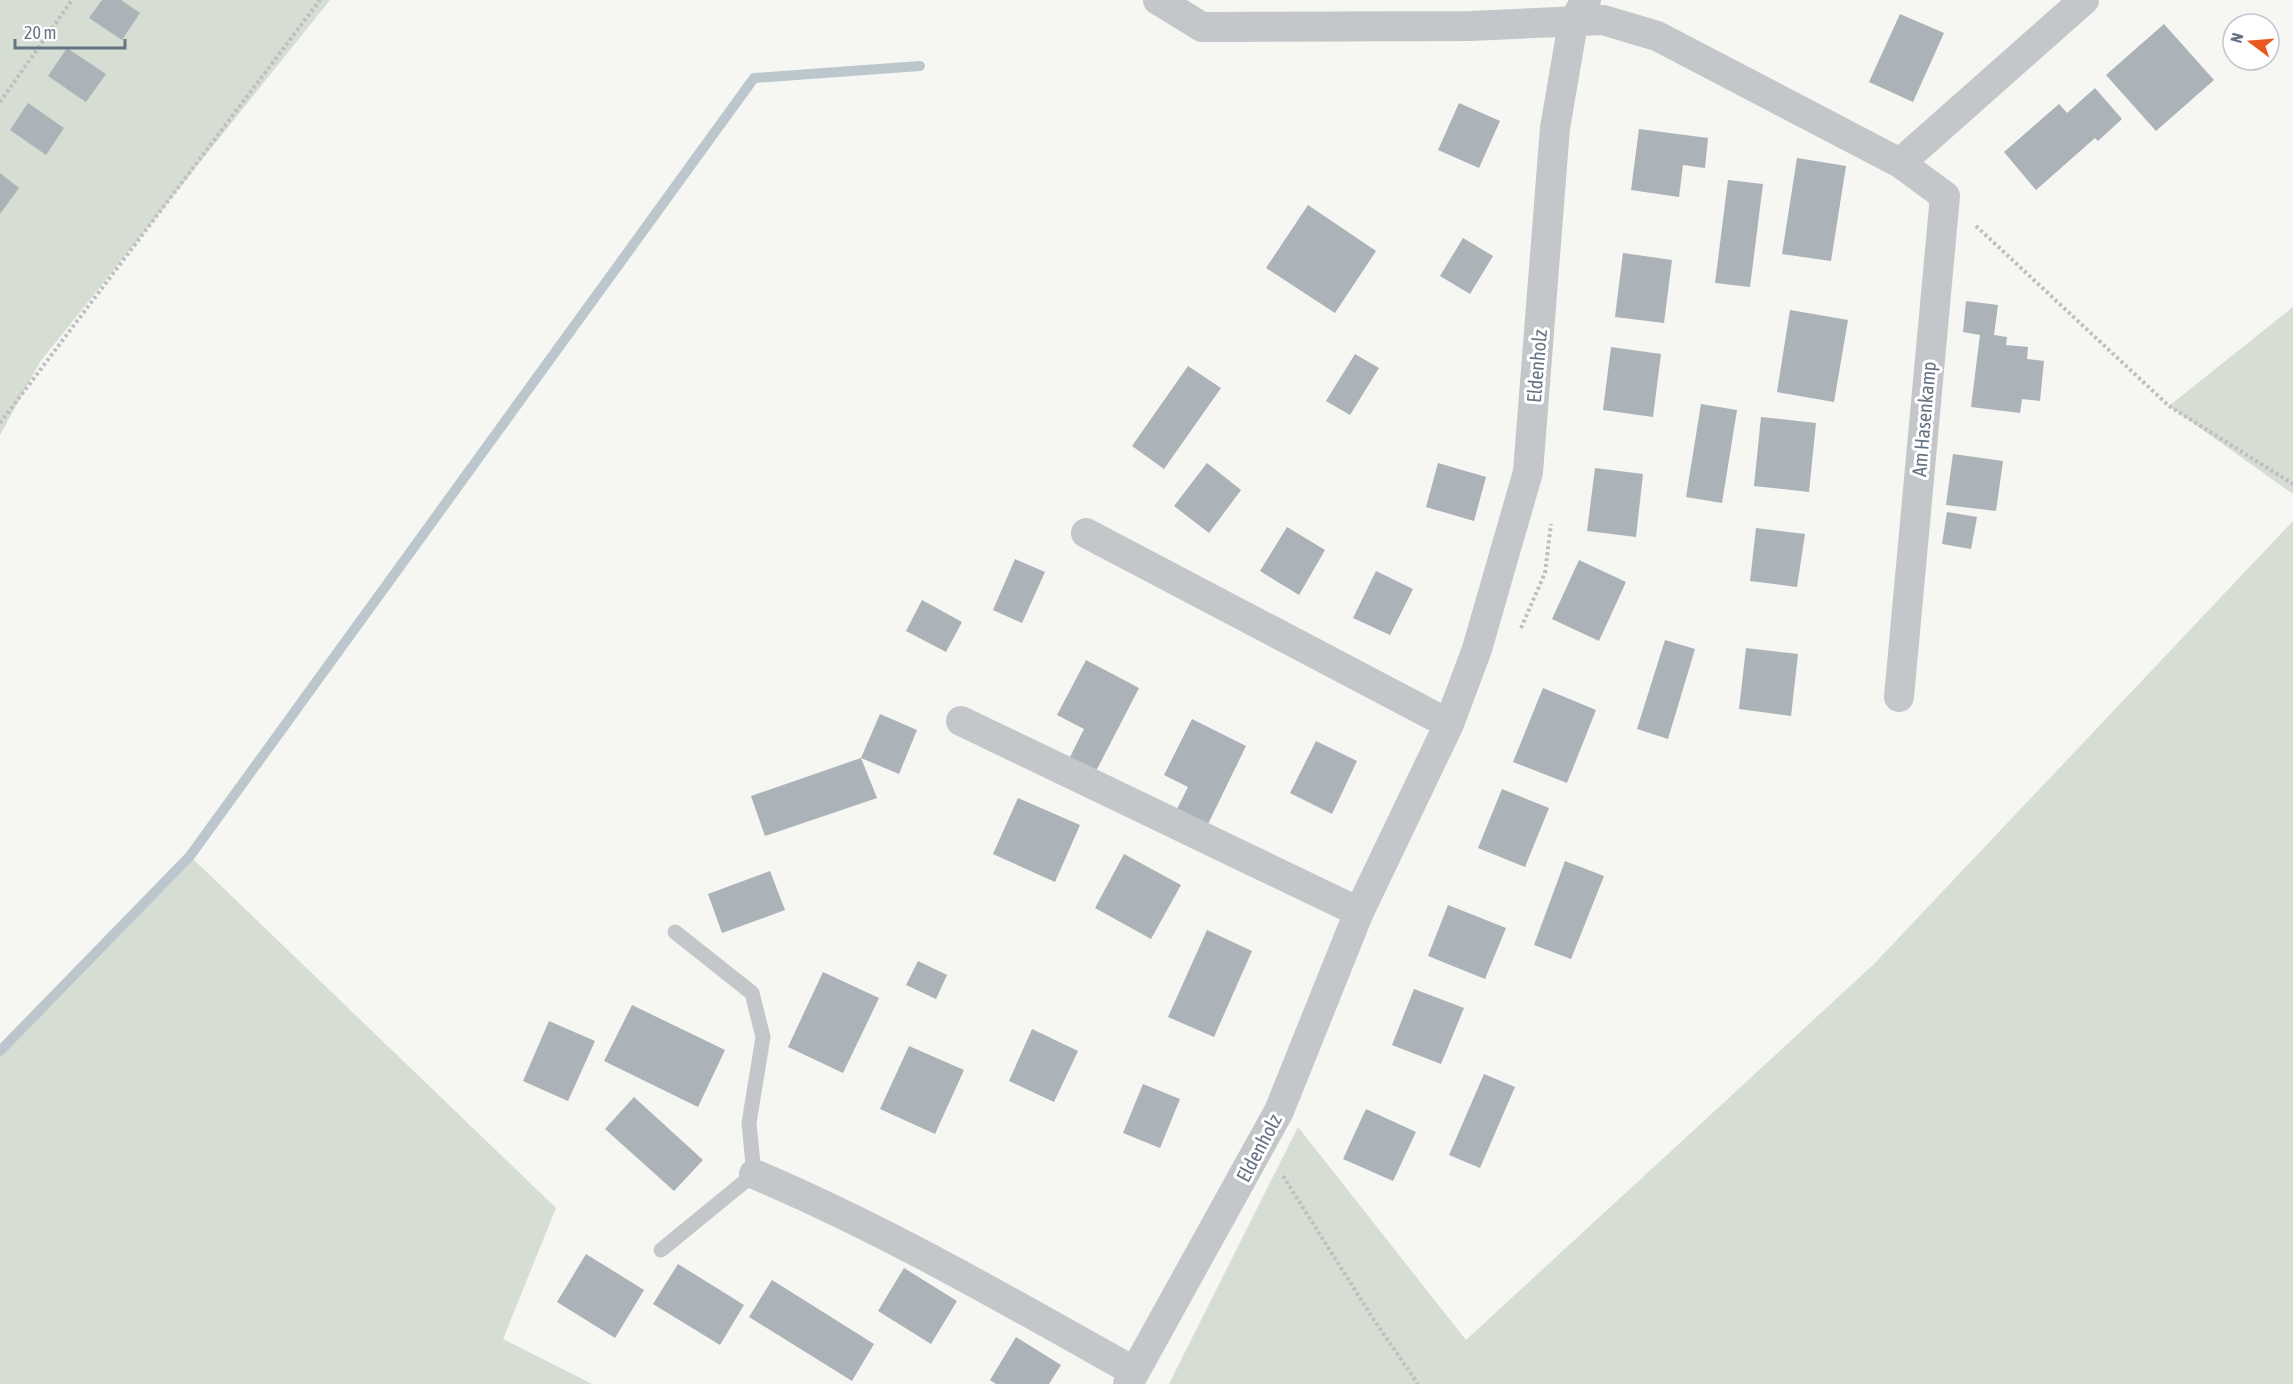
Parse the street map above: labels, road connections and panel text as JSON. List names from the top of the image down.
{
  "streets": {
    "street": ["Eldenholz", "Am Hasenkamp"]
  },
  "scale_bar": "20 m",
  "north": "left"
}
